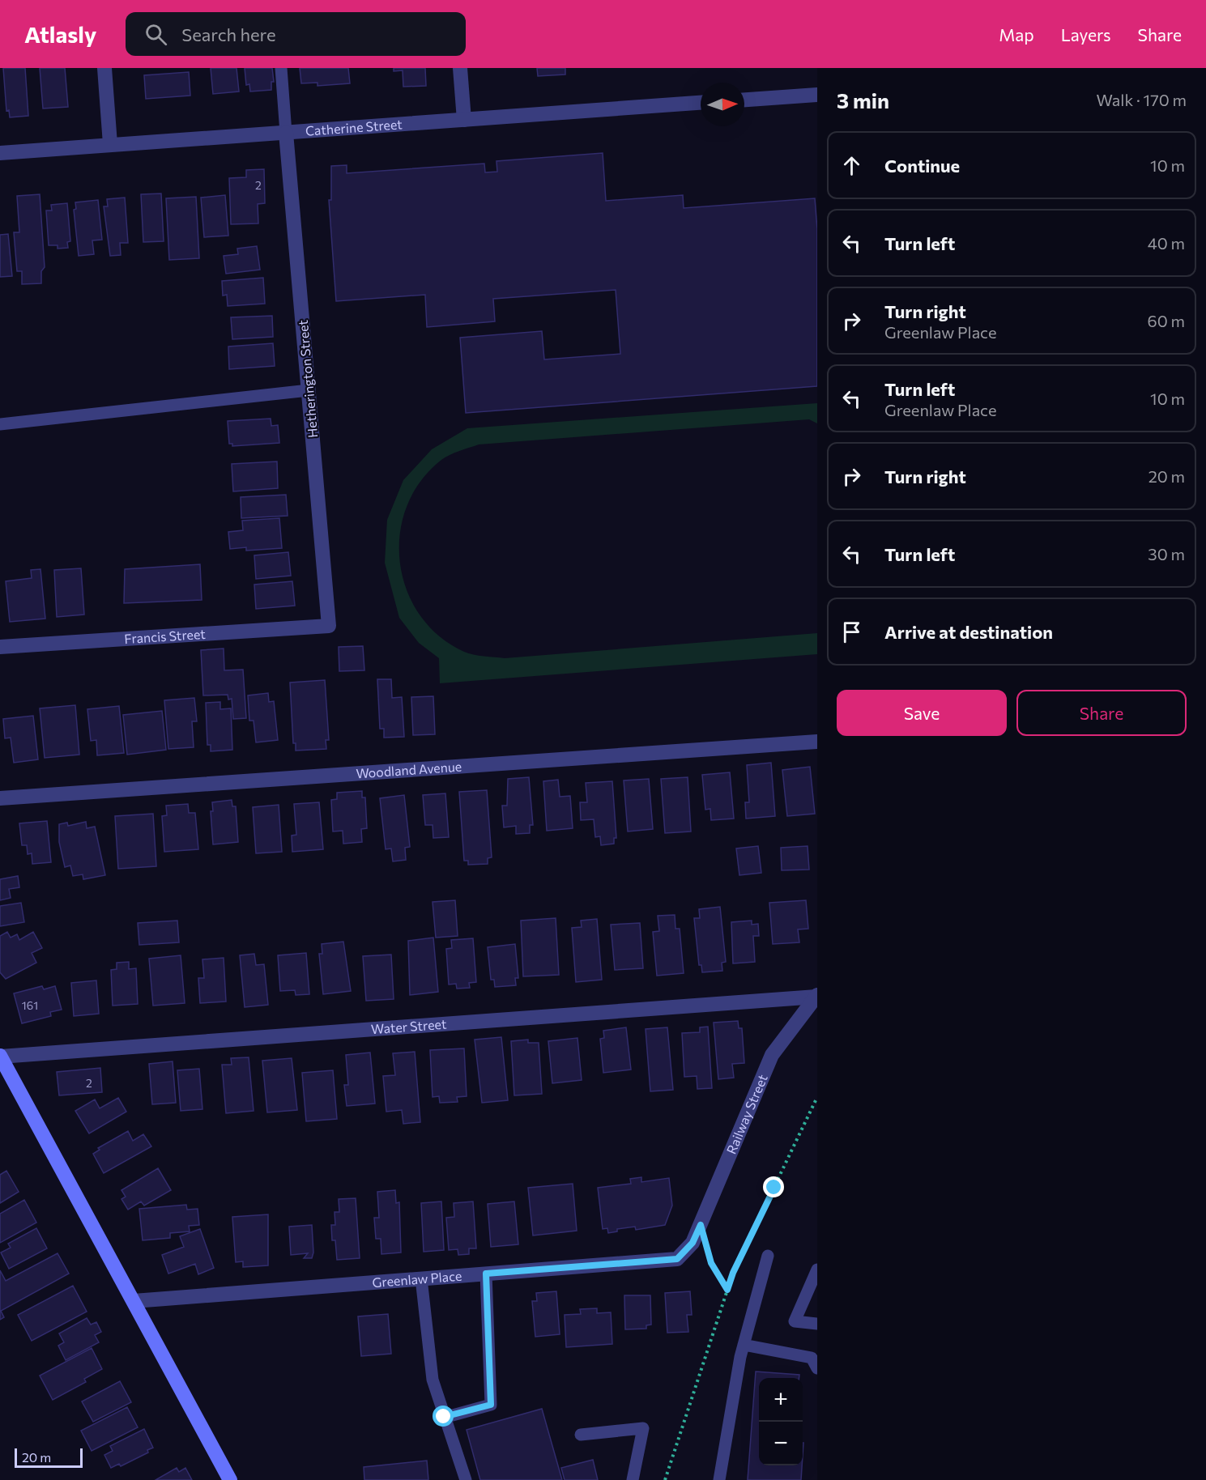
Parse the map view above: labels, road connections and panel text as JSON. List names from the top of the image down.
{
  "streets": {
    "street": [
      "Catherine Street",
      "Hetherington Street",
      "Francis Street",
      "Woodland Avenue",
      "Water Street",
      "Railway Street",
      "Greenlaw Place"
    ]
  },
  "crossings": [
    ["Catherine Street", "Hetherington Street"],
    ["Hetherington Street", "Francis Street"],
    ["Water Street", "Railway Street"],
    ["Railway Street", "Greenlaw Place"]
  ],
  "house_numbers": ["2", "161", "2"],
  "scale_bar": "20 m",
  "north": "right",
  "page": {
    "header": "Atlasly",
    "search": "Search here",
    "nav": ["Map", "Layers", "Share"],
    "heading": ["3 min", "Walk · 170 m"],
    "list": [
      ["Continue", "10 m"],
      ["Turn left", "40 m"],
      ["Turn right", "Greenlaw Place", "60 m"],
      ["Turn left", "Greenlaw Place", "10 m"],
      ["Turn right", "20 m"],
      ["Turn left", "30 m"],
      "Arrive at destination"
    ],
    "buttons": ["Save", "Share"],
    "map_buttons": ["+", "−"],
    "scale": "20 m"
  }
}
